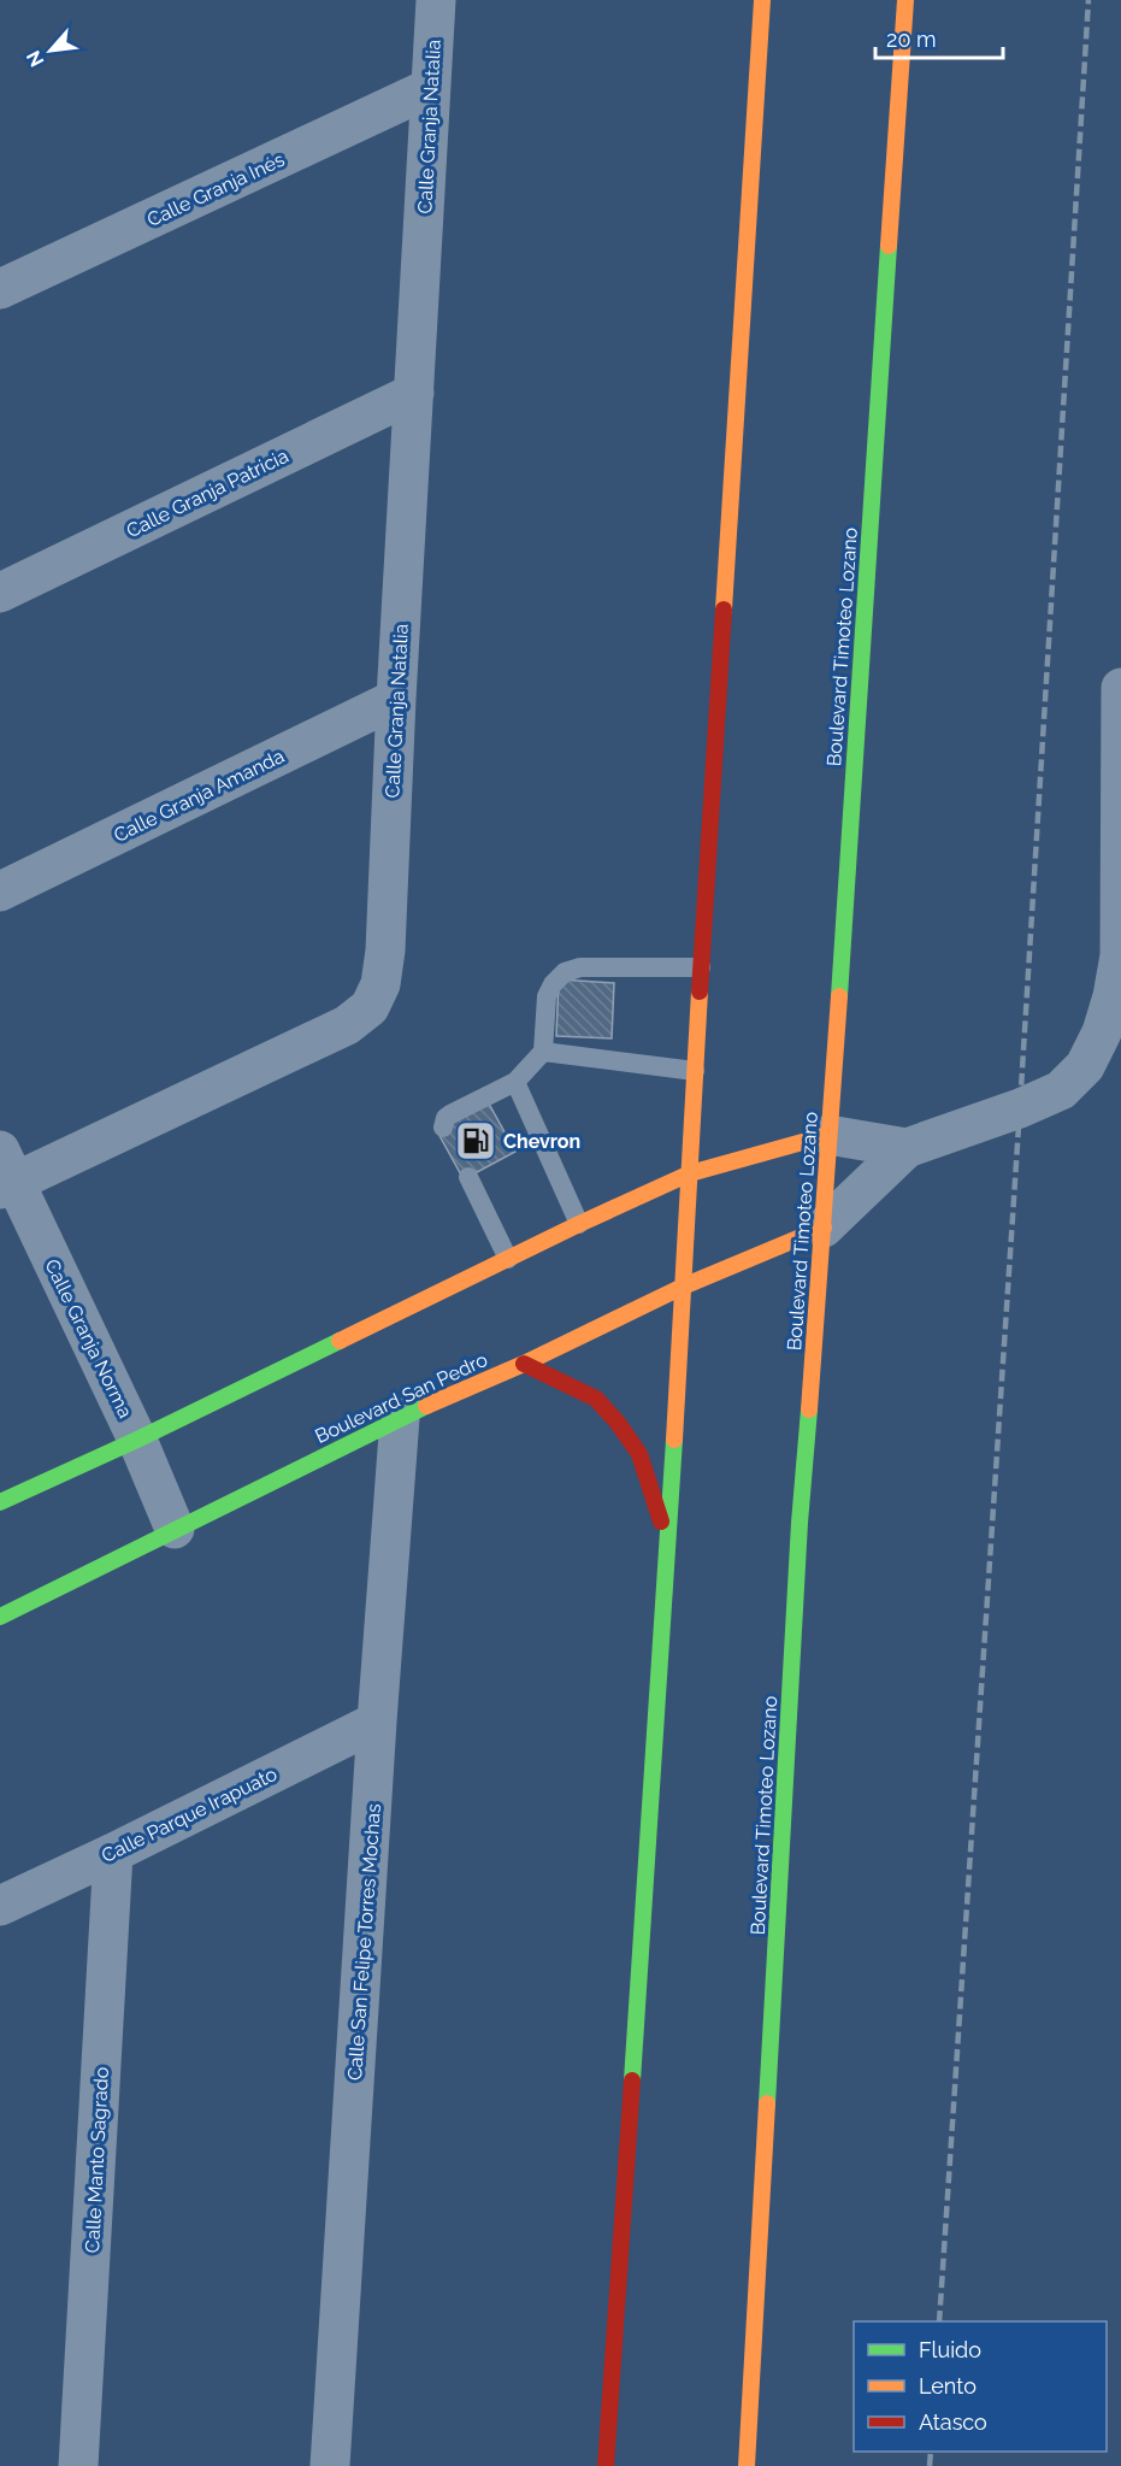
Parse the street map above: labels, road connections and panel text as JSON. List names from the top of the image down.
{
  "streets": {
    "main road": ["Boulevard Timoteo Lozano", "Boulevard San Pedro"],
    "street": [
      "Calle Granja Natalia",
      "Calle Granja Inés",
      "Calle Granja Patricia",
      "Calle Granja Amanda",
      "Calle Granja Norma",
      "Calle Parque Irapuato",
      "Calle San Felipe Torres Mochas",
      "Calle Manto Sagrado"
    ]
  },
  "crossings": [
    ["Calle Granja Natalia", "Calle Granja Inés"],
    ["Calle Granja Natalia", "Calle Granja Patricia"],
    ["Calle Granja Natalia", "Calle Granja Amanda"],
    ["Calle Granja Natalia", "Calle Granja Norma"],
    ["Boulevard Timoteo Lozano", "Boulevard San Pedro"],
    ["Calle Granja Norma", "Boulevard San Pedro"],
    ["Boulevard San Pedro", "Calle San Felipe Torres Mochas"],
    ["Calle Parque Irapuato", "Calle San Felipe Torres Mochas"],
    ["Calle Parque Irapuato", "Calle Manto Sagrado"]
  ],
  "places": {
    "fuel station": ["Chevron"]
  },
  "legend": ["Fluido", "Lento", "Atasco"],
  "scale_bar": "20 m",
  "north": "bottom left"
}
